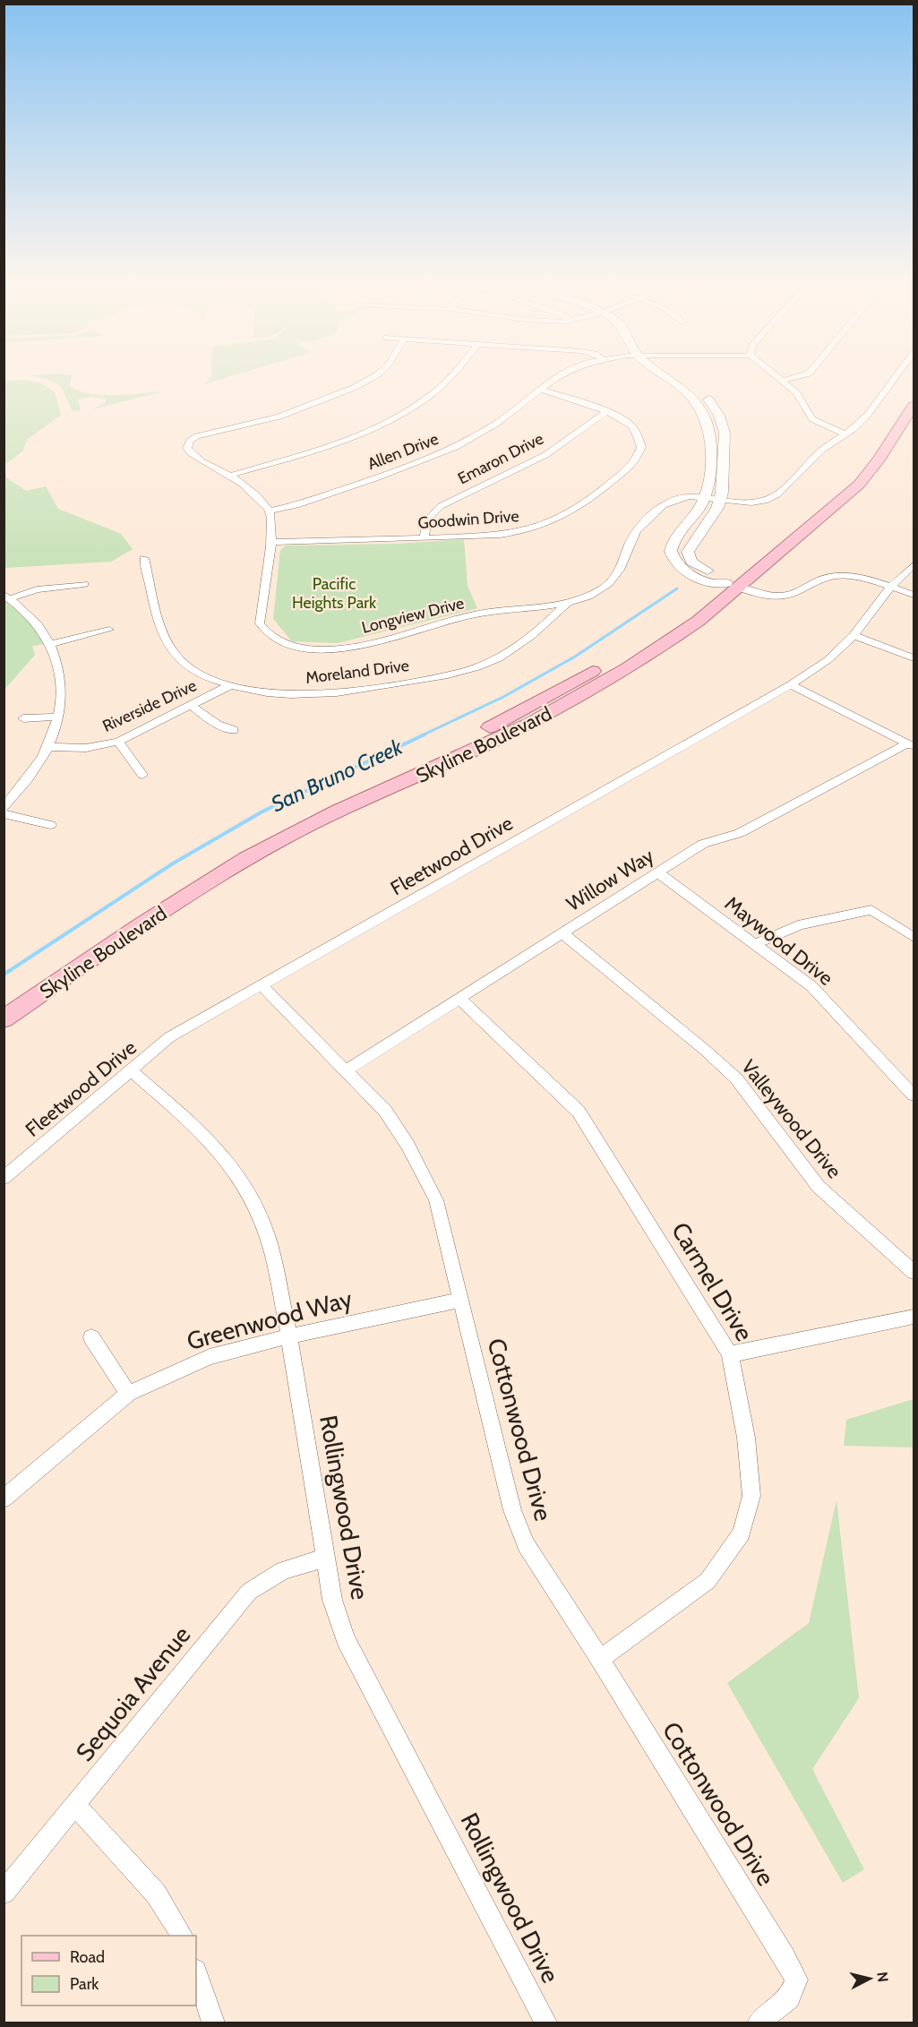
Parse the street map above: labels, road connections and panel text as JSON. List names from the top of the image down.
{
  "streets": {
    "main road": ["Skyline Boulevard"],
    "street": [
      "Allen Drive",
      "Emaron Drive",
      "Goodwin Drive",
      "Longview Drive",
      "Moreland Drive",
      "Riverside Drive",
      "Fleetwood Drive",
      "Willow Way",
      "Maywood Drive",
      "Valleywood Drive",
      "Carmel Drive",
      "Greenwood Way",
      "Cottonwood Drive",
      "Rollingwood Drive",
      "Sequoia Avenue"
    ]
  },
  "crossings": [
    ["Allen Drive", "Goodwin Drive"],
    ["Allen Drive", "Longview Drive"],
    ["Emaron Drive", "Goodwin Drive"],
    ["Goodwin Drive", "Longview Drive"],
    ["Longview Drive", "Moreland Drive"],
    ["Moreland Drive", "Riverside Drive"],
    ["Fleetwood Drive", "Cottonwood Drive"],
    ["Fleetwood Drive", "Rollingwood Drive"],
    ["Willow Way", "Maywood Drive"],
    ["Willow Way", "Valleywood Drive"],
    ["Willow Way", "Carmel Drive"],
    ["Willow Way", "Cottonwood Drive"],
    ["Carmel Drive", "Cottonwood Drive"],
    ["Greenwood Way", "Cottonwood Drive"],
    ["Greenwood Way", "Rollingwood Drive"],
    ["Rollingwood Drive", "Sequoia Avenue"]
  ],
  "water": ["San Bruno Creek"],
  "parks": ["Pacific Heights Park"],
  "legend": ["Road", "Park"],
  "north": "right"
}
